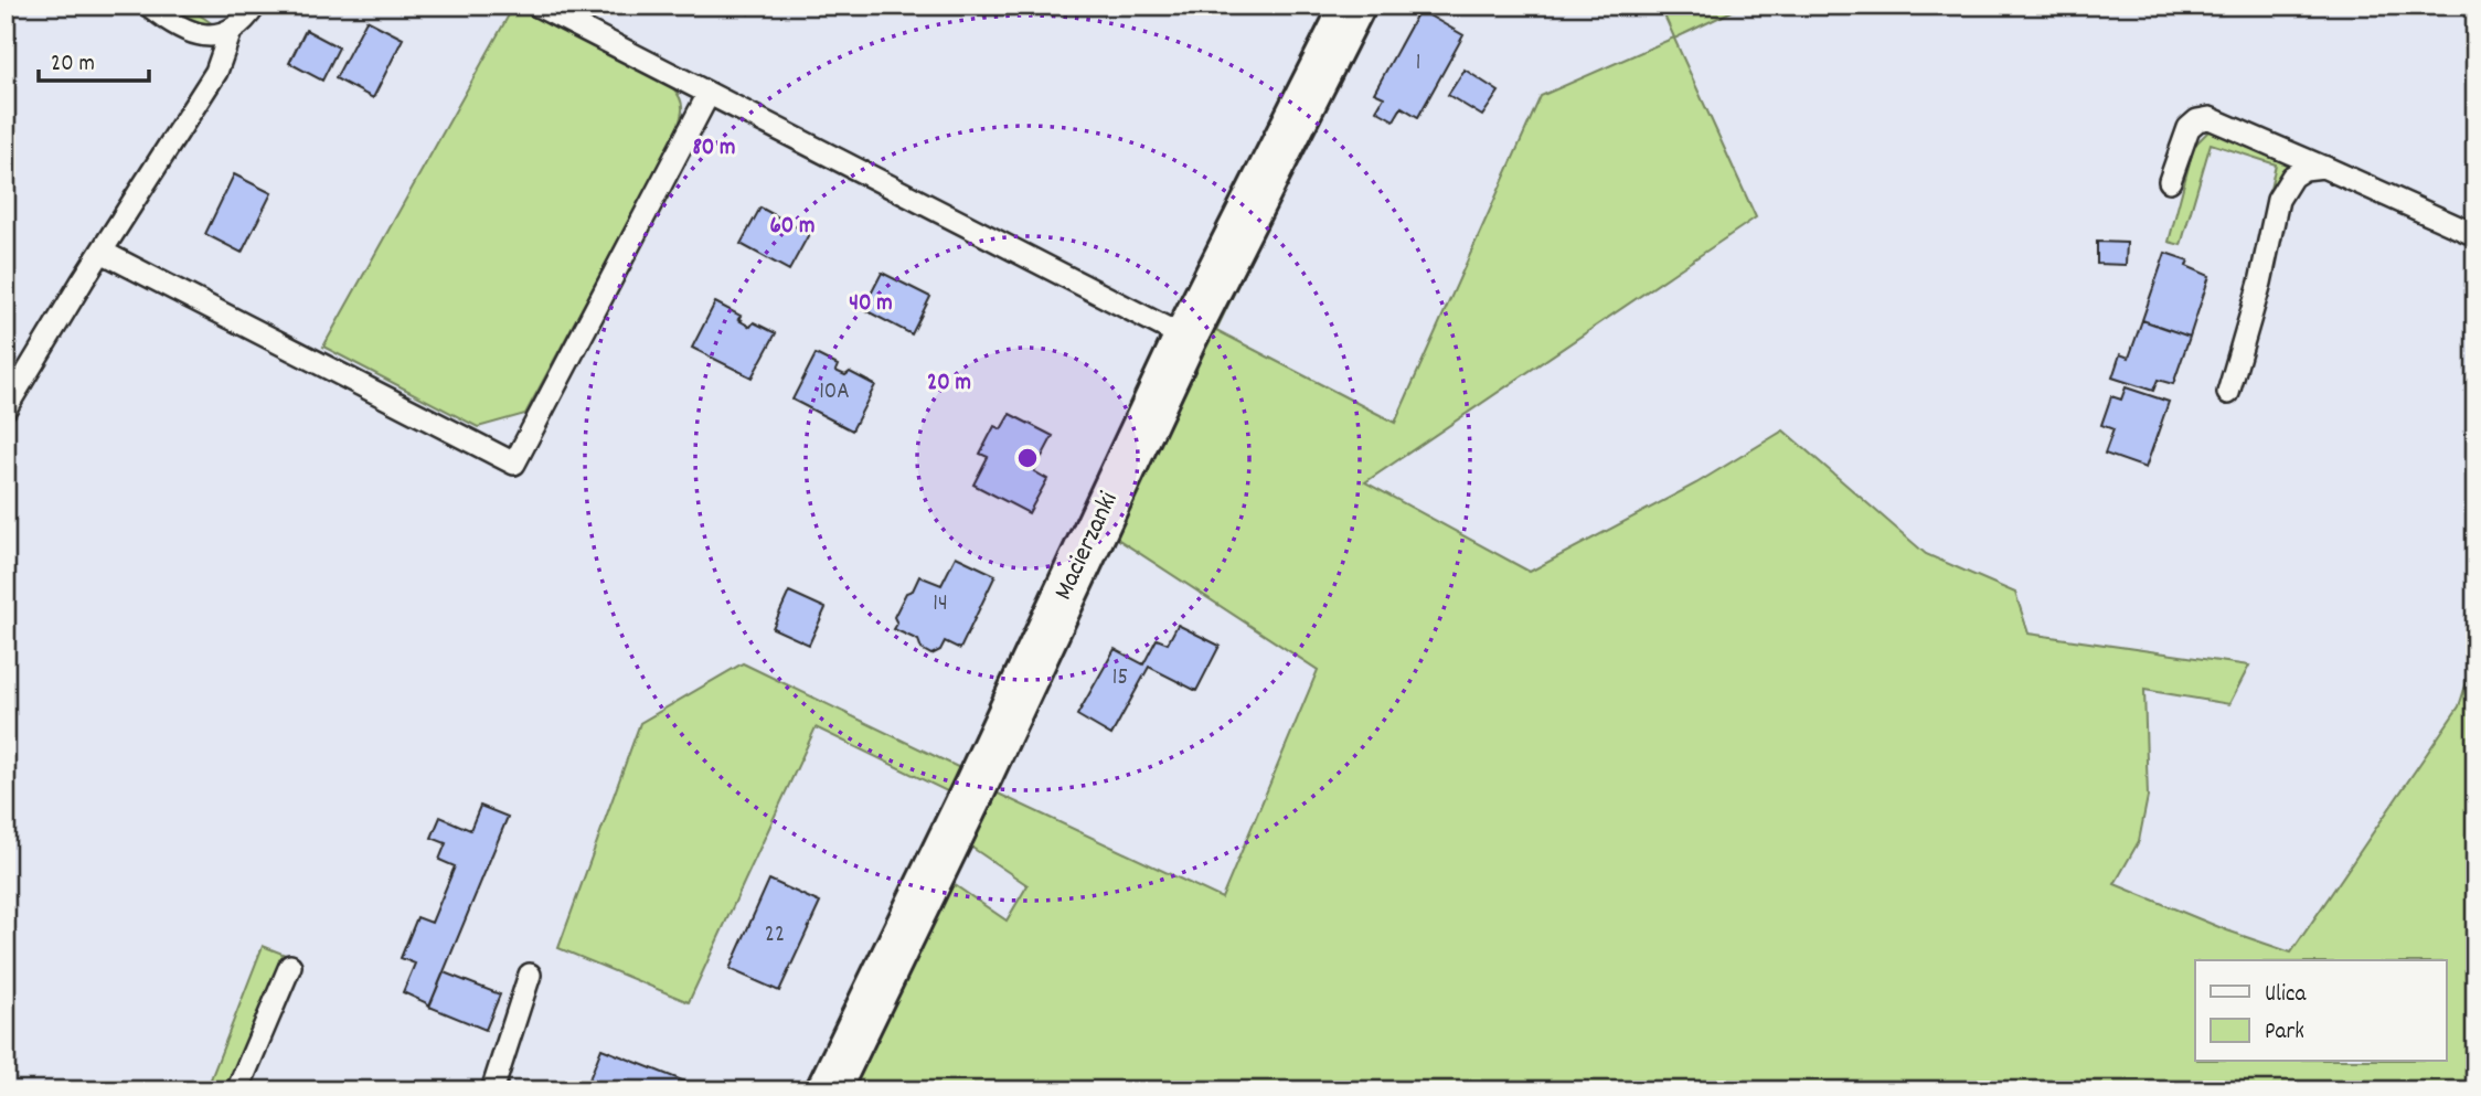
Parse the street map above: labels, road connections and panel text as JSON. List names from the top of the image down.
{
  "streets": {
    "street": ["Macierzanki"]
  },
  "house_numbers": [
    "1",
    "10A",
    "14",
    "15",
    "22"
  ],
  "legend": ["Ulica", "Park"],
  "scale_bar": "20 m",
  "rings": [
    "80 m",
    "60 m",
    "40 m",
    "20 m"
  ]
}
